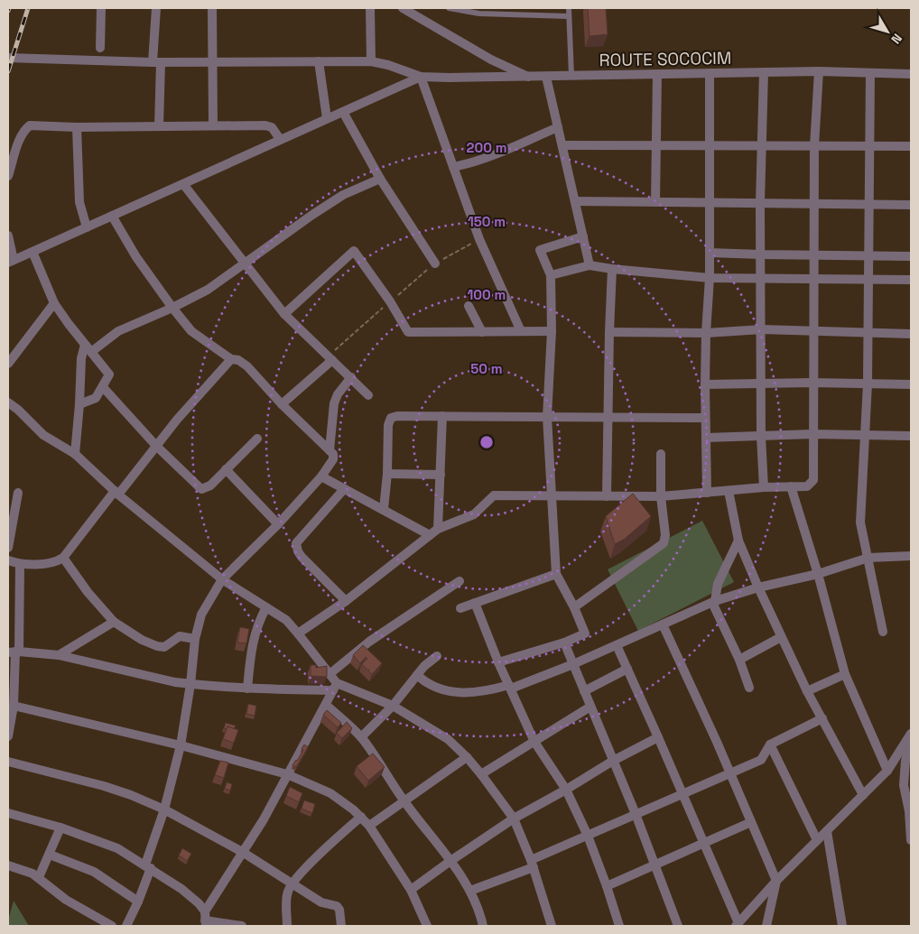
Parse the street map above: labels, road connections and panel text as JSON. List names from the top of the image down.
{
  "streets": {
    "street": ["ROUTE SOCOCIM"]
  },
  "north": "bottom right",
  "rings": [
    "200 m",
    "150 m",
    "100 m",
    "50 m"
  ]
}
